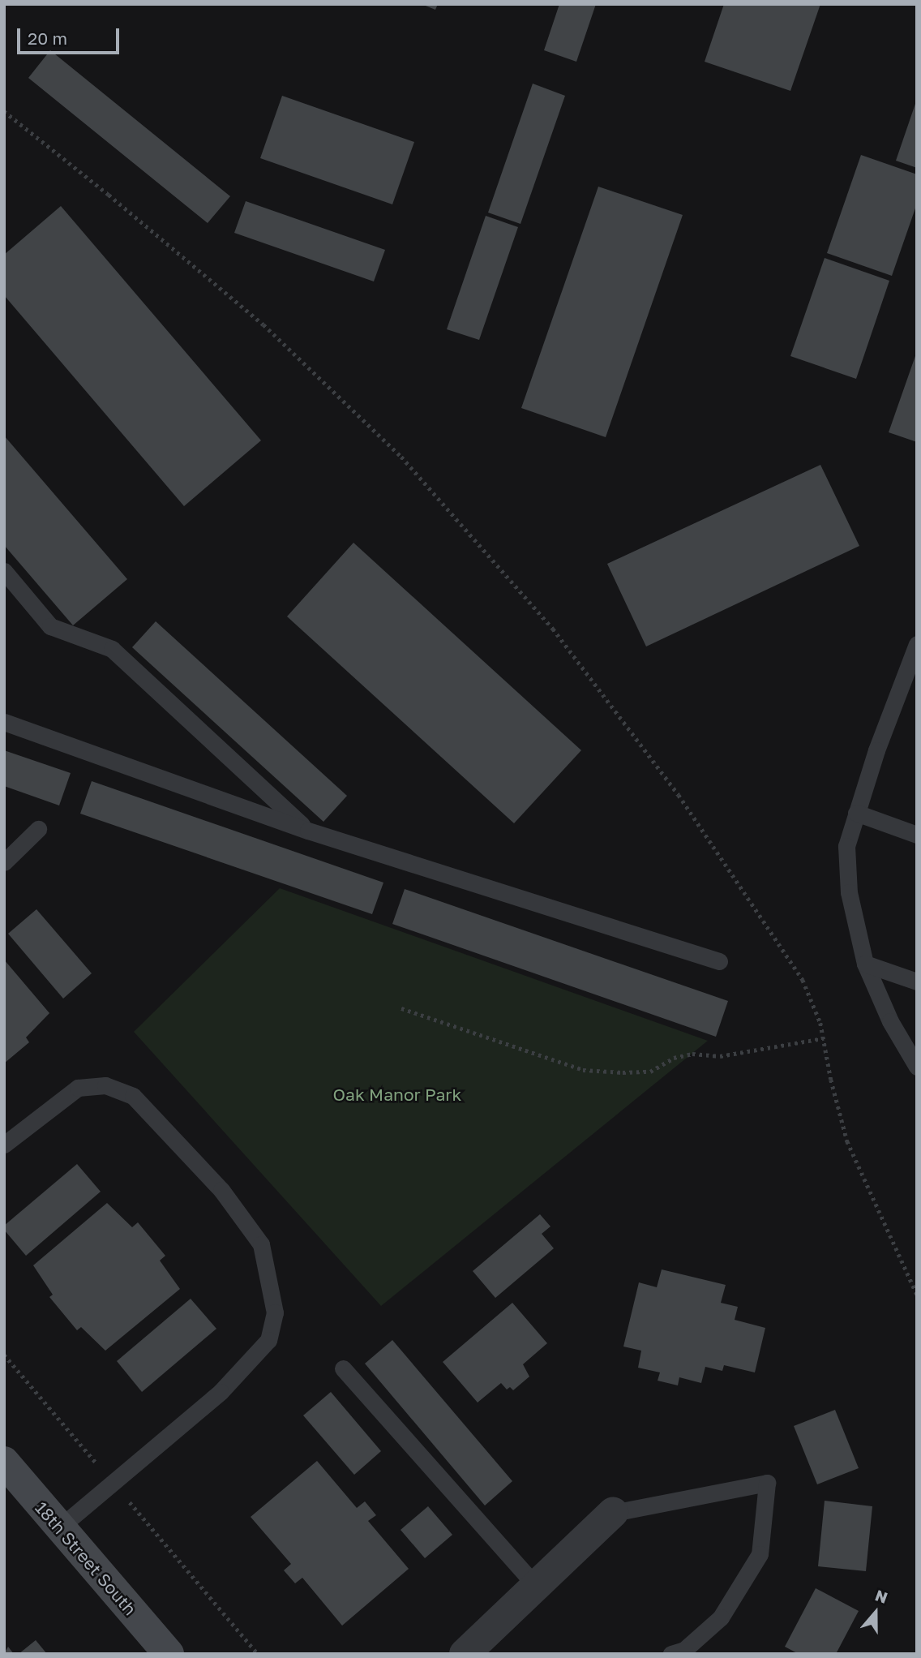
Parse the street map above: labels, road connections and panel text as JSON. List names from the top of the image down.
{
  "streets": {
    "street": ["18th Street South"]
  },
  "parks": ["Oak Manor Park"],
  "scale_bar": "20 m",
  "north": "top"
}
